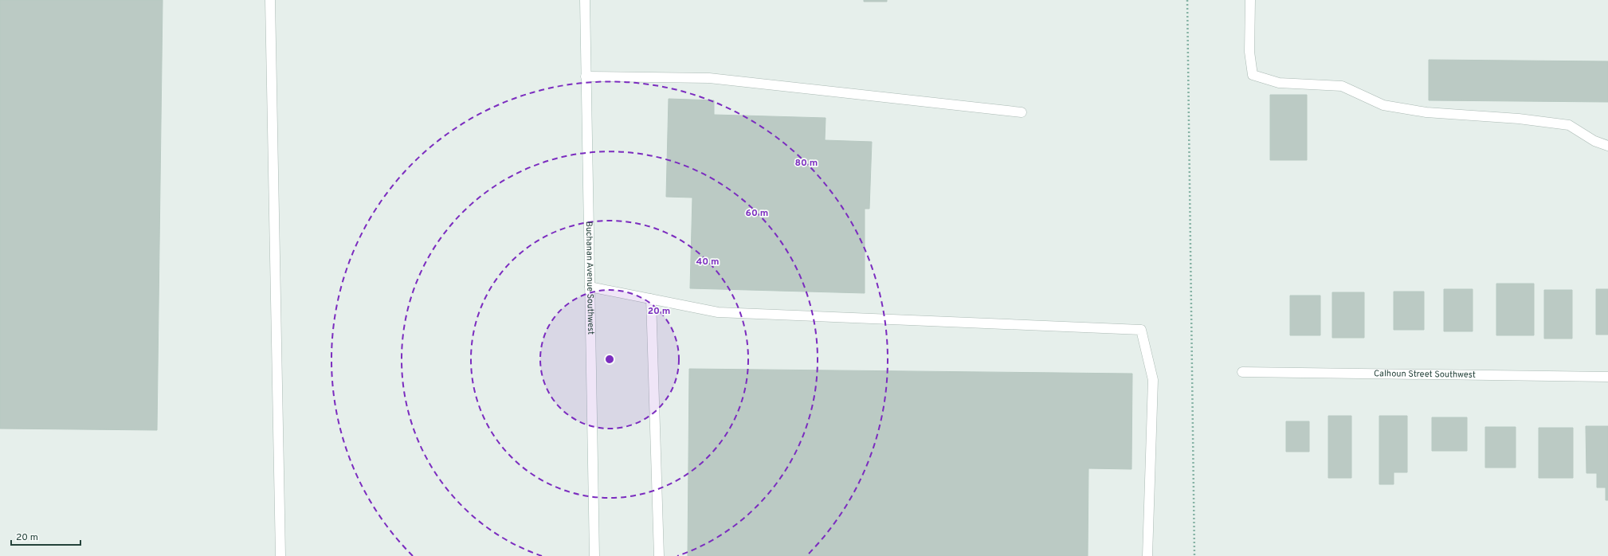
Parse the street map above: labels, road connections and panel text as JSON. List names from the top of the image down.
{
  "streets": {
    "street": ["Buchanan Avenue Southwest", "Calhoun Street Southwest"]
  },
  "scale_bar": "20 m",
  "rings": [
    "80 m",
    "60 m",
    "40 m",
    "20 m"
  ]
}
